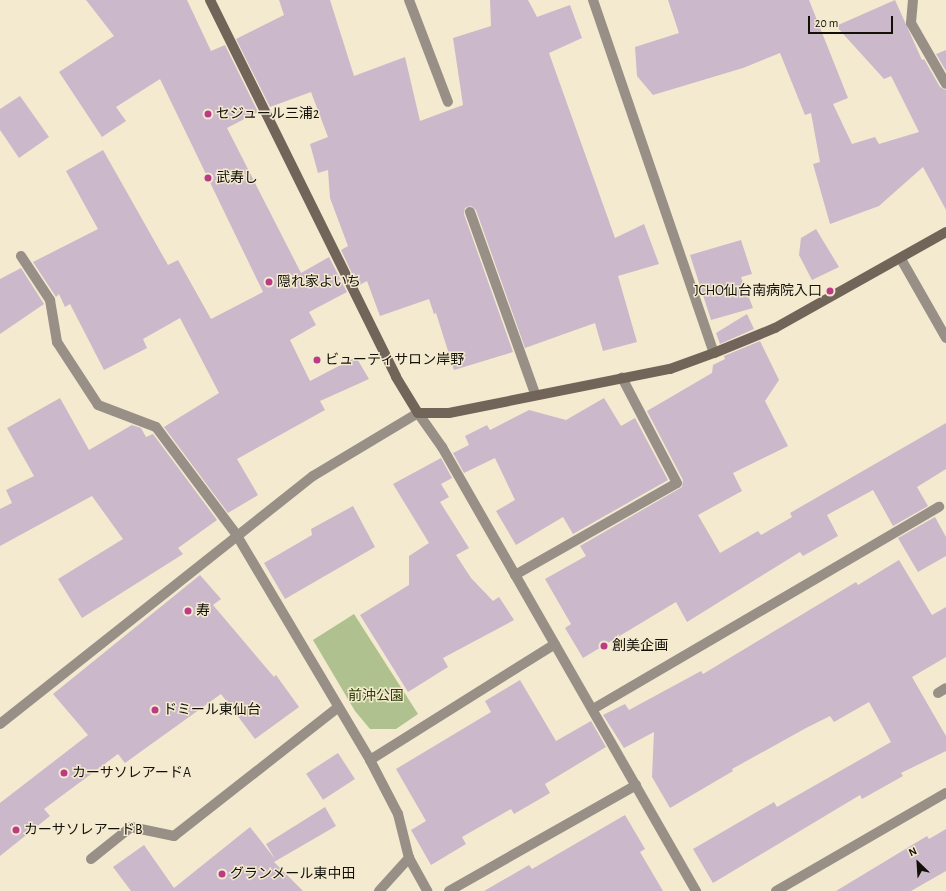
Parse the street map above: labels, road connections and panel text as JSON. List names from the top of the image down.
{
  "parks": ["前沖公園"],
  "places": [
    "セジュール三浦2",
    "武寿し",
    "隠れ家よいち",
    "JCHO仙台南病院入口",
    "ビューティサロン岸野",
    "寿",
    "創美企画",
    "ドミール東仙台",
    "カーサソレアードA",
    "カーサソレアードB",
    "グランメール東中田"
  ],
  "scale_bar": "20 m",
  "north": "top left"
}
